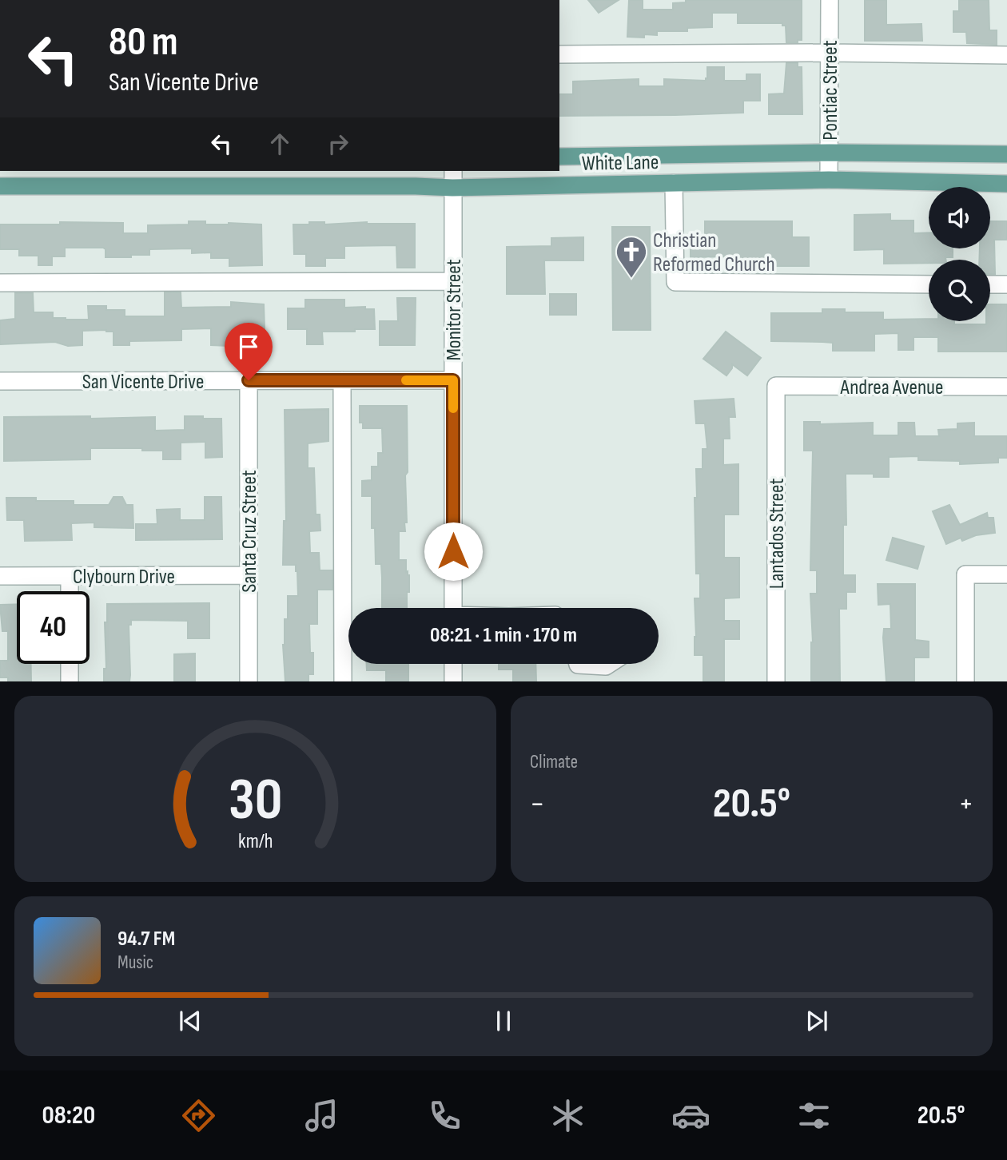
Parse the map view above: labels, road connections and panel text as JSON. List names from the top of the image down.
{
  "streets": {
    "main road": ["White Lane"],
    "street": [
      "Pontiac Street",
      "Monitor Street",
      "San Vicente Drive",
      "Andrea Avenue",
      "Santa Cruz Street",
      "Lantados Street",
      "Clybourn Drive"
    ]
  },
  "crossings": [
    ["Pontiac Street", "White Lane"],
    ["White Lane", "Monitor Street"],
    ["Monitor Street", "San Vicente Drive"],
    ["San Vicente Drive", "Santa Cruz Street"],
    ["Andrea Avenue", "Lantados Street"],
    ["Santa Cruz Street", "Clybourn Drive"]
  ],
  "places": {
    "church": ["Christian Reformed Church"]
  },
  "page": {
    "turn": ["80 m", "San Vicente Drive"],
    "limit": "40",
    "trip": "08:21 · 1 min · 170 m",
    "tile": "Climate",
    "heat": ["−", "20.5°", "+"],
    "song": ["94.7 FM", "Music"],
    "tabs": ["08:20", "20.5°"],
    "gauge": ["30", "km/h"]
  }
}
